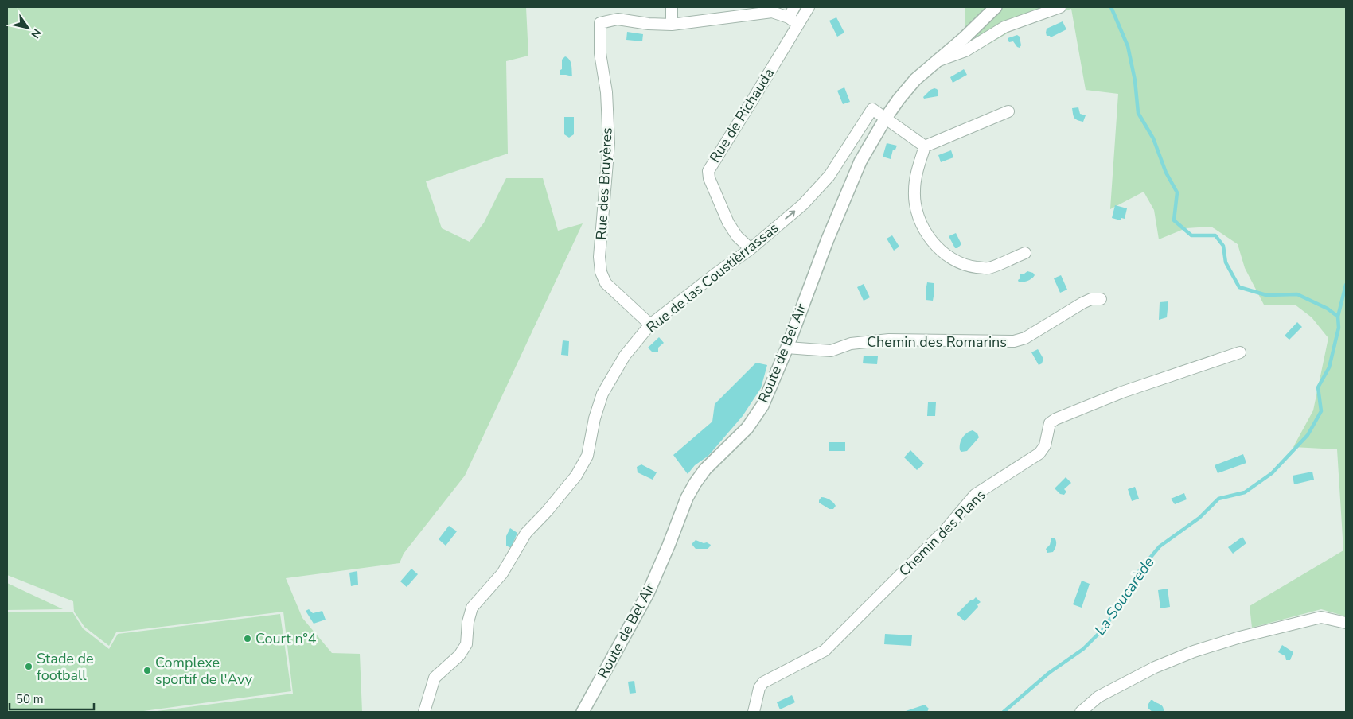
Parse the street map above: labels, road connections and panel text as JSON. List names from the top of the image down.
{
  "streets": {
    "street": [
      "Rue de Richauda",
      "Rue des Bruyères",
      "Rue de las Coustièrrassas",
      "Chemin des Romarins",
      "Route de Bel Air",
      "Chemin des Plans"
    ]
  },
  "crossings": [
    ["Rue de Richauda", "Rue de las Coustièrrassas"],
    ["Rue des Bruyères", "Rue de las Coustièrrassas"],
    ["Rue de las Coustièrrassas", "Route de Bel Air"],
    ["Chemin des Romarins", "Route de Bel Air"]
  ],
  "water": ["La Soucarède"],
  "places": ["Court n°4", "Stade de football", "Complexe sportif de l'Avy"],
  "scale_bar": "50 m",
  "north": "bottom right"
}
